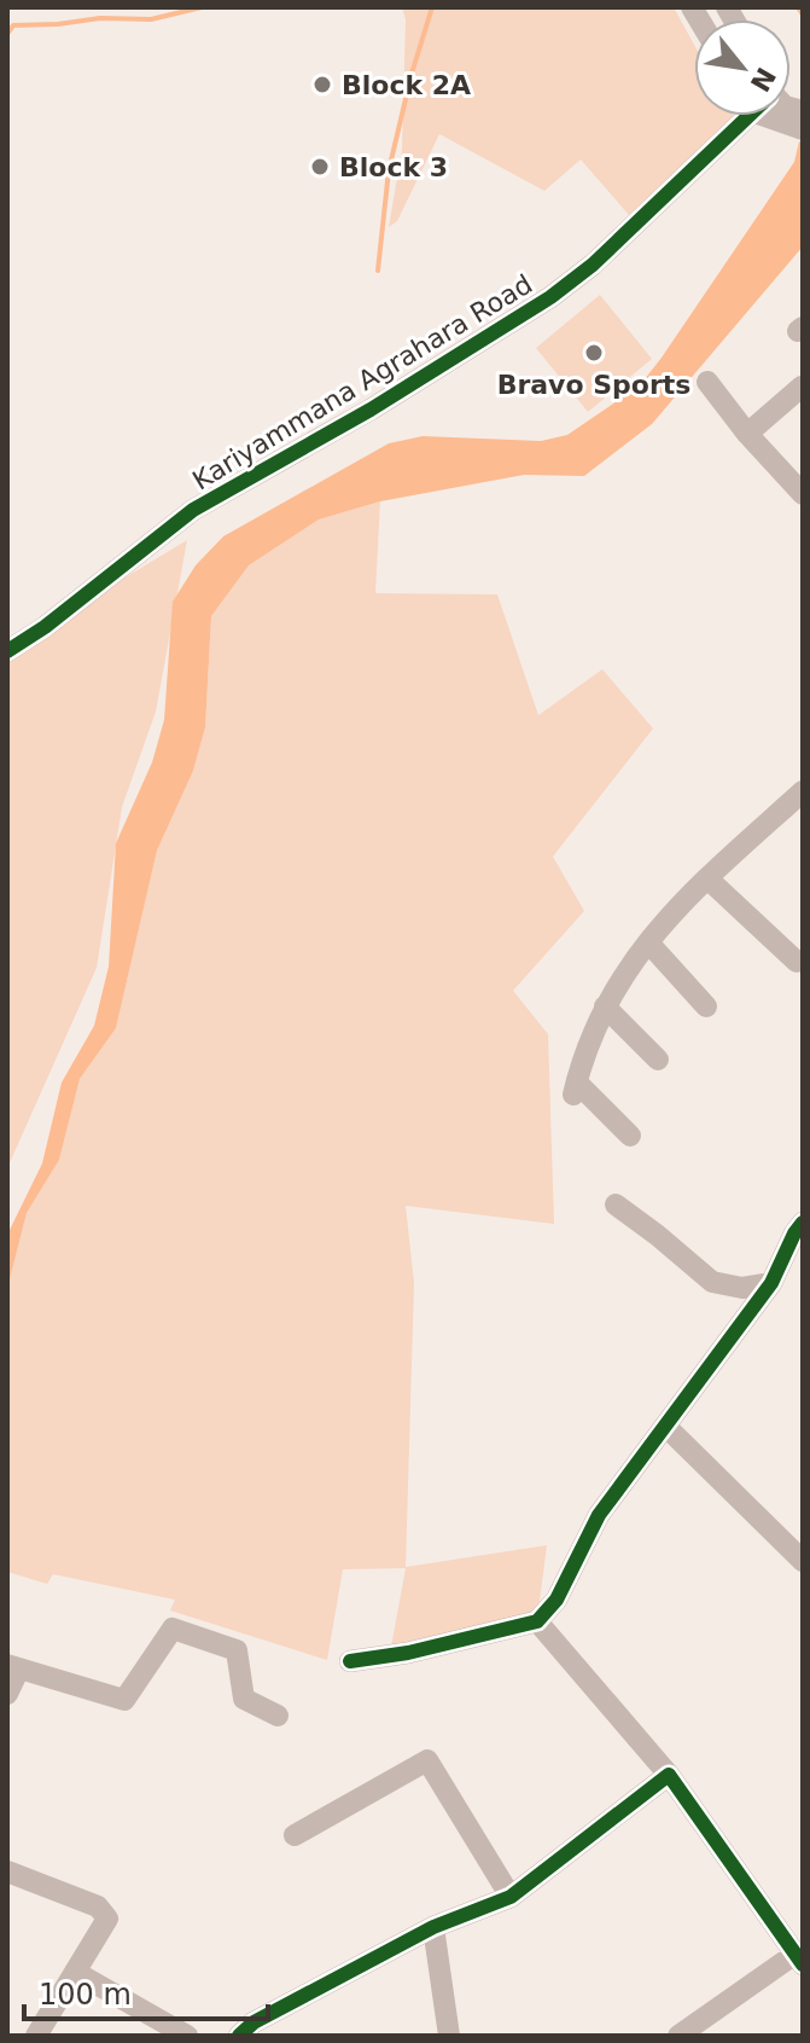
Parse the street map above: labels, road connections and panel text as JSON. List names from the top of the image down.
{
  "streets": {
    "street": ["Kariyammana Agrahara Road"]
  },
  "places": ["Block 2A", "Block 3", "Bravo Sports"],
  "scale_bar": "100 m",
  "north": "bottom right"
}
